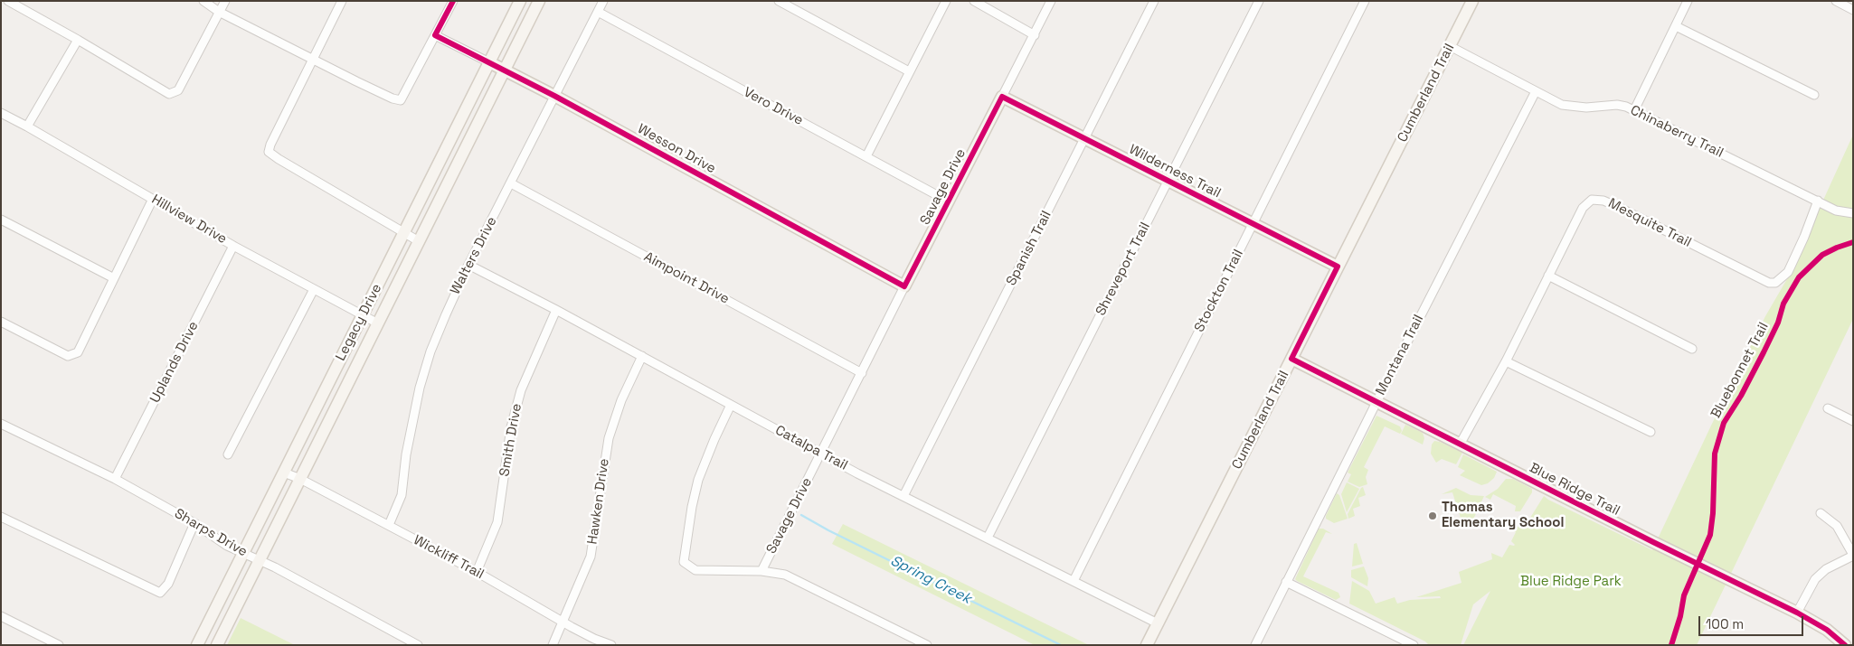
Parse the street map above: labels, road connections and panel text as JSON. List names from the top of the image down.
{
  "streets": {
    "street": [
      "Cumberland Trail",
      "Vero Drive",
      "Chinaberry Trail",
      "Wesson Drive",
      "Wilderness Trail",
      "Savage Drive",
      "Hillview Drive",
      "Mesquite Trail",
      "Spanish Trail",
      "Walters Drive",
      "Shreveport Trail",
      "Aimpoint Drive",
      "Stockton Trail",
      "Legacy Drive",
      "Montana Trail",
      "Uplands Drive",
      "Smith Drive",
      "Catalpa Trail",
      "Blue Ridge Trail",
      "Hawken Drive",
      "Sharps Drive",
      "Wickliff Trail"
    ],
    "cycle path": ["Bluebonnet Trail"]
  },
  "crossings": [
    ["Cumberland Trail", "Chinaberry Trail"],
    ["Cumberland Trail", "Wilderness Trail"],
    ["Cumberland Trail", "Catalpa Trail"],
    ["Cumberland Trail", "Blue Ridge Trail"],
    ["Vero Drive", "Savage Drive"],
    ["Vero Drive", "Walters Drive"],
    ["Chinaberry Trail", "Mesquite Trail"],
    ["Chinaberry Trail", "Montana Trail"],
    ["Wesson Drive", "Savage Drive"],
    ["Wesson Drive", "Walters Drive"],
    ["Wesson Drive", "Legacy Drive"],
    ["Wilderness Trail", "Savage Drive"],
    ["Wilderness Trail", "Spanish Trail"],
    ["Wilderness Trail", "Shreveport Trail"],
    ["Wilderness Trail", "Stockton Trail"],
    ["Savage Drive", "Aimpoint Drive"],
    ["Savage Drive", "Catalpa Trail"],
    ["Hillview Drive", "Legacy Drive"],
    ["Hillview Drive", "Uplands Drive"],
    ["Mesquite Trail", "Blue Ridge Trail"],
    ["Spanish Trail", "Catalpa Trail"],
    ["Walters Drive", "Aimpoint Drive"],
    ["Walters Drive", "Catalpa Trail"],
    ["Walters Drive", "Wickliff Trail"],
    ["Shreveport Trail", "Catalpa Trail"],
    ["Stockton Trail", "Catalpa Trail"],
    ["Legacy Drive", "Sharps Drive"],
    ["Legacy Drive", "Wickliff Trail"],
    ["Montana Trail", "Blue Ridge Trail"],
    ["Uplands Drive", "Sharps Drive"],
    ["Smith Drive", "Catalpa Trail"],
    ["Smith Drive", "Wickliff Trail"],
    ["Catalpa Trail", "Hawken Drive"],
    ["Hawken Drive", "Wickliff Trail"]
  ],
  "water": ["Spring Creek"],
  "parks": ["Blue Ridge Park"],
  "places": ["Thomas Elementary School"],
  "scale_bar": "100 m"
}
